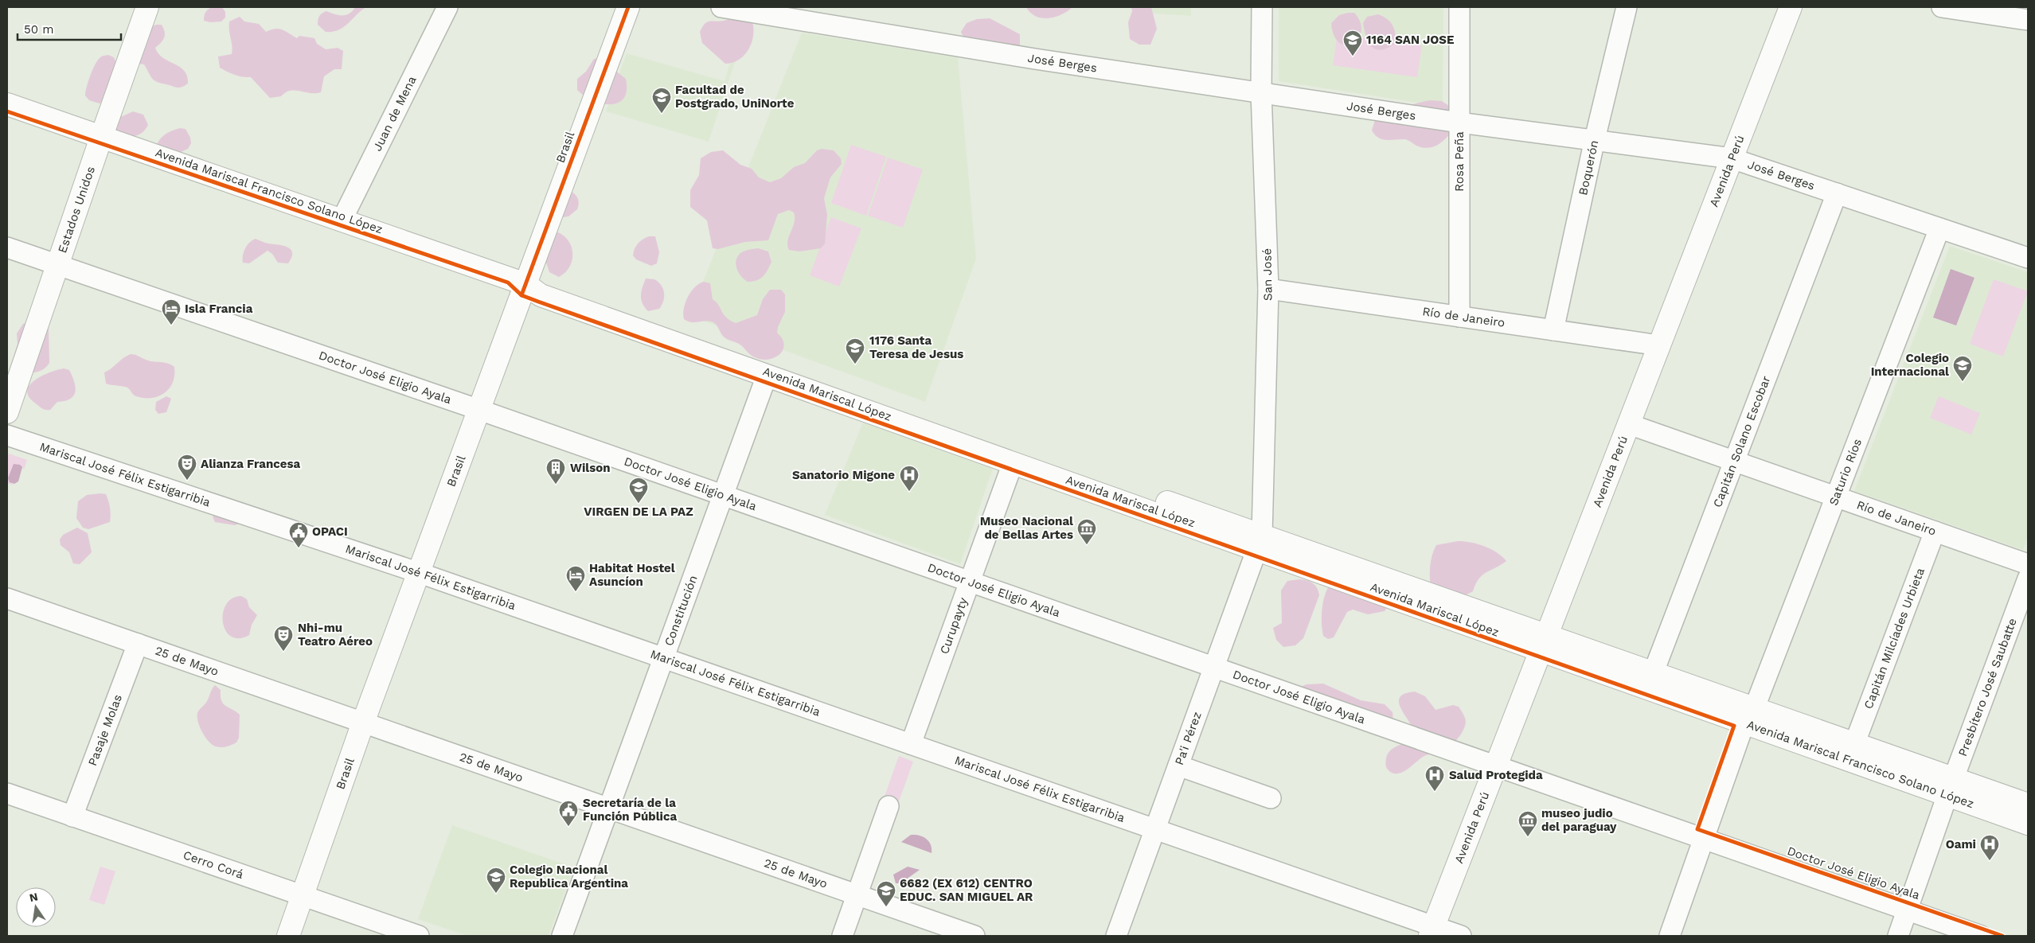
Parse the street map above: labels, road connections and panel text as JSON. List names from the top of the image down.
{
  "streets": {
    "main road": [
      "Brasil",
      "Avenida Perú",
      "Avenida Mariscal Francisco Solano López",
      "Estados Unidos"
    ],
    "street": [
      "José Berges",
      "Juan de Mena",
      "Rosa Peña",
      "Boquerón",
      "San José",
      "Río de Janeiro",
      "Doctor José Eligio Ayala",
      "Capitán Solano Escobar",
      "Saturio Ríos",
      "Mariscal José Félix Estigarribia",
      "Constitución",
      "Curupayty",
      "Capitán Milcíades Urbieta",
      "25 de Mayo",
      "Presbítero José Saubatte",
      "Pasaje Molas",
      "Pa'i Pérez",
      "Cerro Corá"
    ],
    "cycle path": ["Avenida Mariscal López"]
  },
  "crossings": [
    ["José Berges", "Rosa Peña"],
    ["José Berges", "Boquerón"],
    ["José Berges", "Avenida Perú"],
    ["José Berges", "San José"],
    ["José Berges", "Capitán Solano Escobar"],
    ["José Berges", "Saturio Ríos"],
    ["Juan de Mena", "Avenida Mariscal Francisco Solano López"],
    ["Brasil", "Avenida Mariscal Francisco Solano López"],
    ["Brasil", "Doctor José Eligio Ayala"],
    ["Brasil", "Mariscal José Félix Estigarribia"],
    ["Brasil", "25 de Mayo"],
    ["Brasil", "Cerro Corá"],
    ["Rosa Peña", "Río de Janeiro"],
    ["Boquerón", "Río de Janeiro"],
    ["Avenida Perú", "Avenida Mariscal Francisco Solano López"],
    ["Avenida Perú", "Río de Janeiro"],
    ["Avenida Perú", "Doctor José Eligio Ayala"],
    ["Avenida Perú", "Mariscal José Félix Estigarribia"],
    ["Avenida Mariscal Francisco Solano López", "Estados Unidos"],
    ["Avenida Mariscal Francisco Solano López", "San José"],
    ["Avenida Mariscal Francisco Solano López", "Capitán Solano Escobar"],
    ["Avenida Mariscal Francisco Solano López", "Saturio Ríos"],
    ["Avenida Mariscal Francisco Solano López", "Constitución"],
    ["Avenida Mariscal Francisco Solano López", "Curupayty"],
    ["Avenida Mariscal Francisco Solano López", "Capitán Milcíades Urbieta"],
    ["Avenida Mariscal Francisco Solano López", "Presbítero José Saubatte"],
    ["Avenida Mariscal Francisco Solano López", "Pa'i Pérez"],
    ["Estados Unidos", "Doctor José Eligio Ayala"],
    ["San José", "Río de Janeiro"],
    ["San José", "Pa'i Pérez"],
    ["Río de Janeiro", "Capitán Solano Escobar"],
    ["Río de Janeiro", "Saturio Ríos"],
    ["Río de Janeiro", "Capitán Milcíades Urbieta"],
    ["Doctor José Eligio Ayala", "Saturio Ríos"],
    ["Doctor José Eligio Ayala", "Constitución"],
    ["Doctor José Eligio Ayala", "Curupayty"],
    ["Doctor José Eligio Ayala", "Presbítero José Saubatte"],
    ["Doctor José Eligio Ayala", "Pa'i Pérez"],
    ["Mariscal José Félix Estigarribia", "Constitución"],
    ["Mariscal José Félix Estigarribia", "Curupayty"],
    ["Mariscal José Félix Estigarribia", "Pa'i Pérez"],
    ["Constitución", "25 de Mayo"],
    ["25 de Mayo", "Pasaje Molas"],
    ["Pasaje Molas", "Cerro Corá"]
  ],
  "places": {
    "school or university": [
      "1164 SAN JOSE",
      "Facultad de Postgrado, UniNorte",
      "1176 Santa Teresa de Jesus",
      "Colegio Internacional",
      "VIRGEN DE LA PAZ",
      "Colegio Nacional Republica Argentina",
      "6682 (EX 612) CENTRO EDUC. SAN MIGUEL AR"
    ],
    "hotel": ["Isla Francia", "Habitat Hostel Asuncíon"],
    "theatre": ["Alianza Francesa", "Nhi-mu Teatro Aéreo"],
    "building": ["Wilson"],
    "hospital": ["Sanatorio Migone", "Salud Protegida", "Oami"],
    "museum": ["Museo Nacional de Bellas Artes", "museo judio del paraguay"],
    "public building": ["OPACI", "Secretaría de la Función Pública"]
  },
  "scale_bar": "50 m",
  "north": "top"
}
